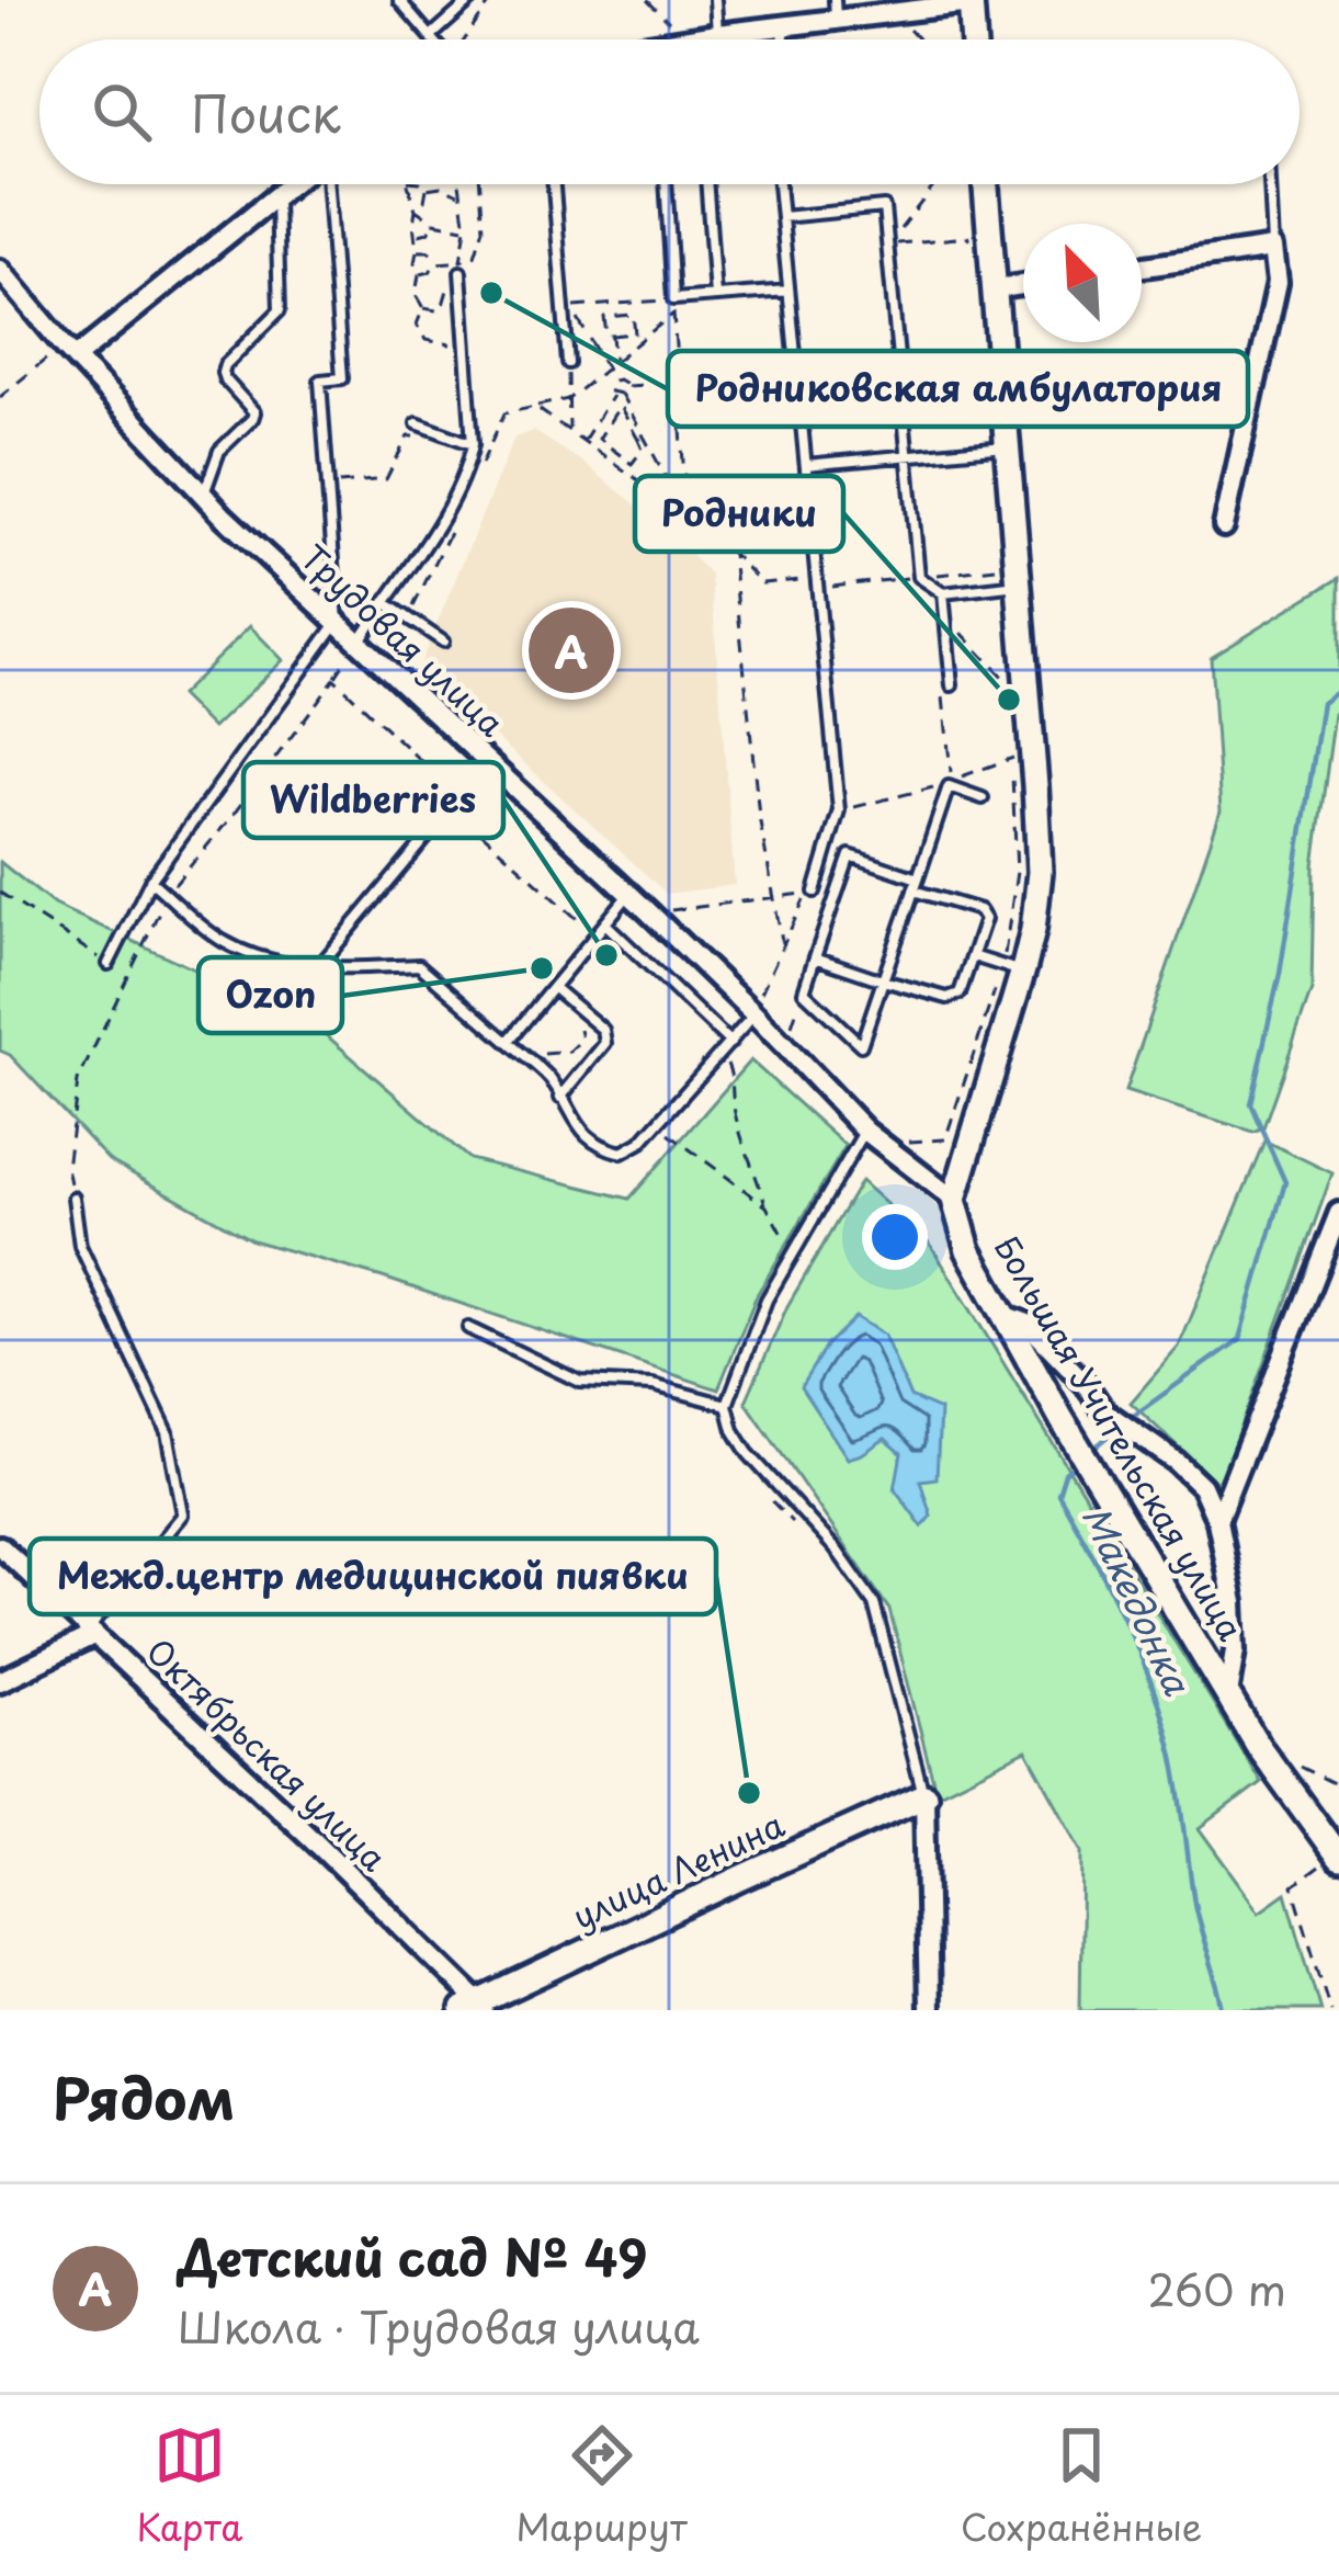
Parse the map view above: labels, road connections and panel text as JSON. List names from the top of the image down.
{
  "streets": {
    "main road": ["Большая Учительская улица", "улица Ленина"],
    "street": ["Трудовая улица", "Октябрьская улица"]
  },
  "crossings": [
    ["Трудовая улица", "Большая Учительская улица"],
    ["Октябрьская улица", "улица Ленина"]
  ],
  "water": ["Македонка"],
  "places": [
    "Родниковская амбулатория",
    "Родники",
    "Wildberries",
    "Ozon",
    "Межд.центр медицинской пиявки"
  ],
  "north": "top left",
  "page": {
    "search": "Поиск",
    "pins": "A",
    "heading": "Рядом",
    "list": [
      {
        "mark": "A",
        "name": "Детский сад № 49",
        "note": "Школа · Трудовая улица",
        "value": "260 m"
      }
    ],
    "nav": ["Карта", "Маршрут", "Сохранённые"]
  }
}
